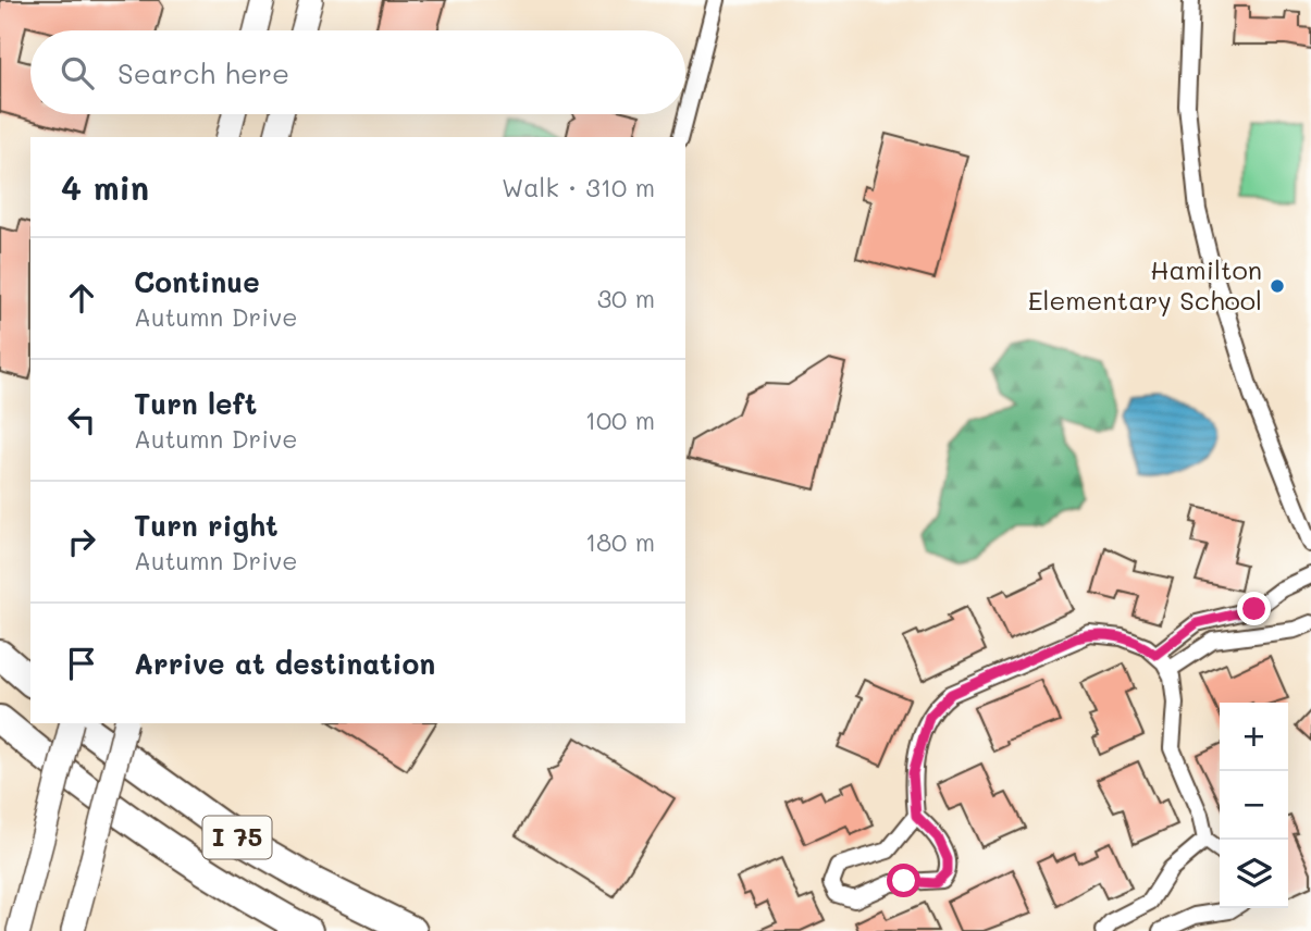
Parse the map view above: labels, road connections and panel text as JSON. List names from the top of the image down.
{
  "streets": {
    "highway": ["I 75"]
  },
  "places": ["Hamilton Elementary School"],
  "page": {
    "search": "Search here",
    "heading": ["4 min", "Walk · 310 m"],
    "list": [
      ["Continue", "Autumn Drive", "30 m"],
      ["Turn left", "Autumn Drive", "100 m"],
      ["Turn right", "Autumn Drive", "180 m"],
      "Arrive at destination"
    ],
    "map_buttons": ["+", "−"]
  }
}
